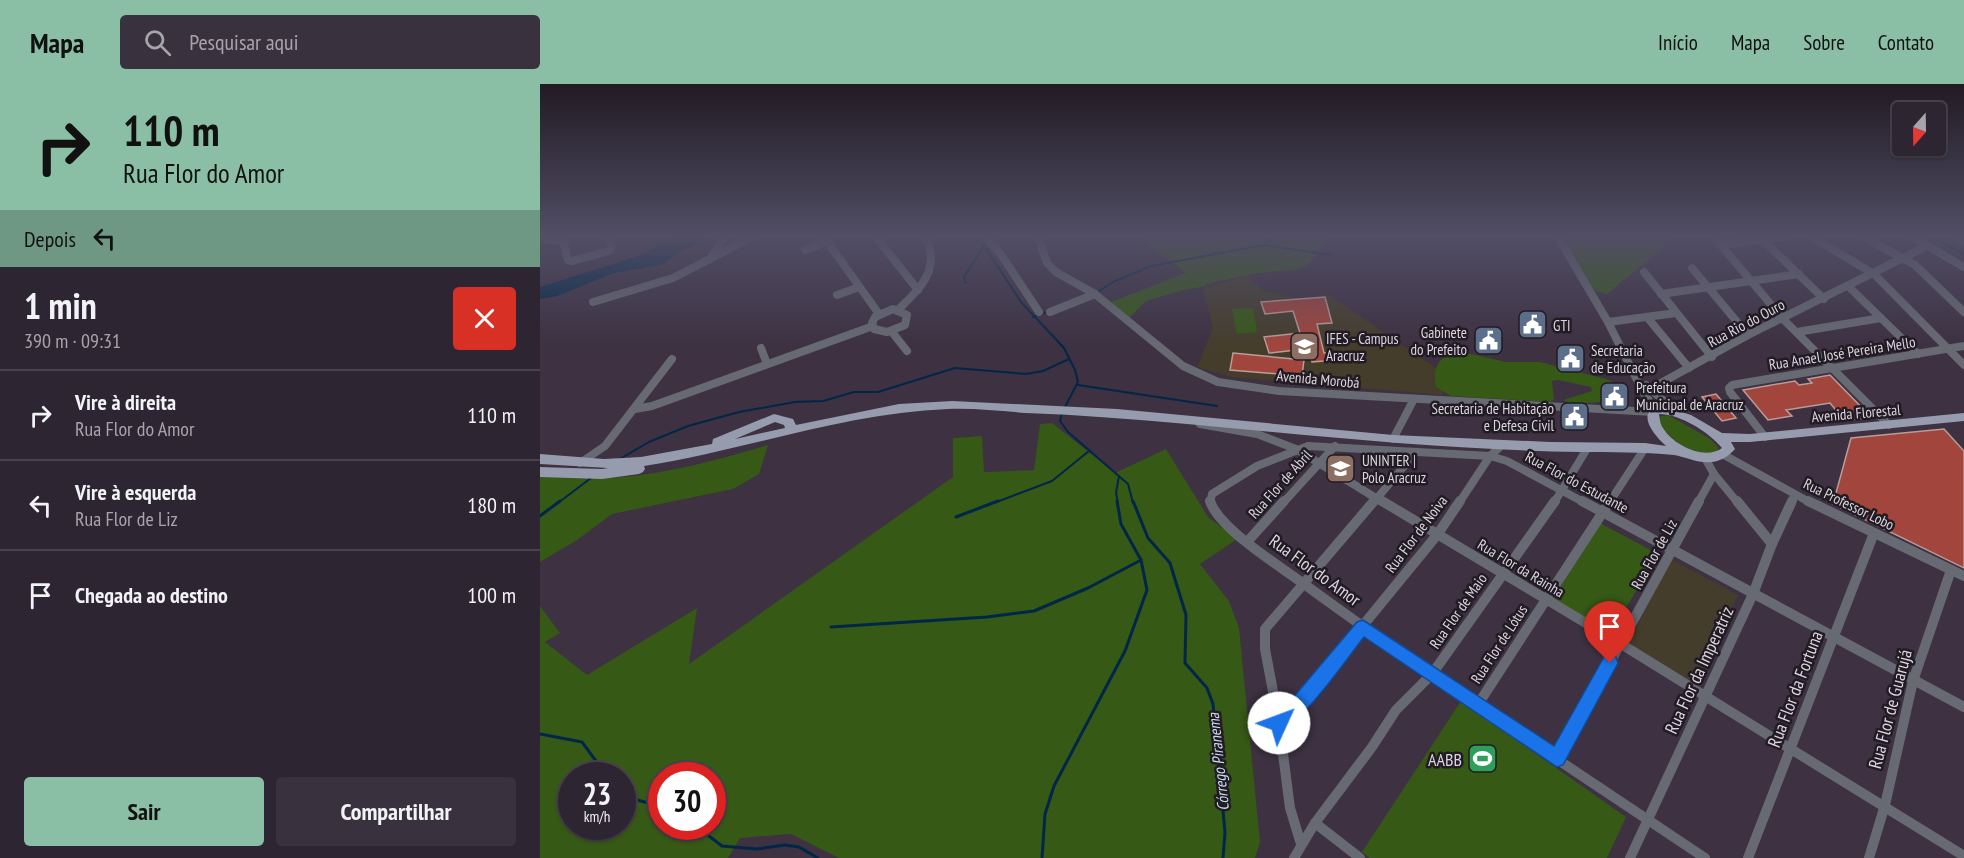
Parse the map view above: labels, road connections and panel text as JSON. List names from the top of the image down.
{
  "streets": {
    "main road": ["Avenida Florestal"],
    "street": [
      "Rua Rio do Ouro",
      "Rua Anael José Pereira Mello",
      "Avenida Morobá",
      "Rua Flor do Estudante",
      "Rua Flor de Abril",
      "Rua Professor Lobo",
      "Rua Flor de Noiva",
      "Rua Flor de Liz",
      "Rua Flor da Rainha",
      "Rua Flor do Amor",
      "Rua Flor de Maio",
      "Rua Flor de Lótus",
      "Rua Flor da Imperatriz",
      "Rua Flor da Fortuna",
      "Rua Flor de Guarujá"
    ]
  },
  "crossings": [
    ["Rua Anael José Pereira Mello", "Avenida Florestal"],
    ["Rua Flor do Estudante", "Rua Flor de Abril"],
    ["Rua Flor do Estudante", "Rua Flor de Noiva"],
    ["Rua Flor do Estudante", "Rua Flor de Liz"],
    ["Rua Flor do Estudante", "Rua Flor da Rainha"],
    ["Rua Flor do Estudante", "Rua Flor do Amor"],
    ["Rua Flor do Estudante", "Rua Flor de Maio"],
    ["Rua Flor do Estudante", "Rua Flor de Lótus"],
    ["Rua Flor do Estudante", "Rua Flor da Imperatriz"],
    ["Rua Flor do Estudante", "Rua Flor da Fortuna"],
    ["Rua Flor do Estudante", "Rua Flor de Guarujá"],
    ["Rua Flor de Abril", "Rua Flor da Rainha"],
    ["Rua Flor de Abril", "Rua Flor do Amor"],
    ["Rua Professor Lobo", "Rua Flor da Imperatriz"],
    ["Rua Professor Lobo", "Rua Flor da Fortuna"],
    ["Rua Professor Lobo", "Rua Flor de Guarujá"],
    ["Rua Flor de Noiva", "Rua Flor da Rainha"],
    ["Rua Flor de Noiva", "Rua Flor do Amor"],
    ["Rua Flor de Liz", "Rua Flor da Rainha"],
    ["Rua Flor de Liz", "Rua Flor do Amor"],
    ["Rua Flor da Rainha", "Rua Flor de Maio"],
    ["Rua Flor da Rainha", "Rua Flor de Lótus"],
    ["Rua Flor da Rainha", "Rua Flor da Imperatriz"],
    ["Rua Flor da Rainha", "Rua Flor da Fortuna"],
    ["Rua Flor da Rainha", "Rua Flor de Guarujá"],
    ["Rua Flor do Amor", "Rua Flor de Maio"],
    ["Rua Flor do Amor", "Rua Flor de Lótus"],
    ["Rua Flor do Amor", "Rua Flor da Imperatriz"]
  ],
  "water": ["Córrego Piranema"],
  "places": {
    "public building": [
      "GTI",
      "Gabinete do Prefeito",
      "Secretaria de Educação",
      "Prefeitura Municipal de Aracruz",
      "Secretaria de Habitação e Defesa Civil"
    ],
    "school or university": ["IFES - Campus Aracruz", "UNINTER | Polo Aracruz"],
    "sports": ["AABB"]
  },
  "north": "bottom",
  "page": {
    "header": "Mapa",
    "search": "Pesquisar aqui",
    "nav": [
      "Início",
      "Mapa",
      "Sobre",
      "Contato"
    ],
    "turn": ["110 m", "Rua Flor do Amor"],
    "then": "Depois",
    "heading": ["1 min", "390 m · 09:31"],
    "list": [
      {
        "name": "Vire à direita",
        "note": "Rua Flor do Amor",
        "value": "110 m"
      },
      {
        "name": "Vire à esquerda",
        "note": "Rua Flor de Liz",
        "value": "180 m"
      },
      {
        "name": "Chegada ao destino",
        "value": "100 m"
      }
    ],
    "speed": "23 km/h",
    "limit": "30",
    "buttons": ["Sair", "Compartilhar"]
  }
}
